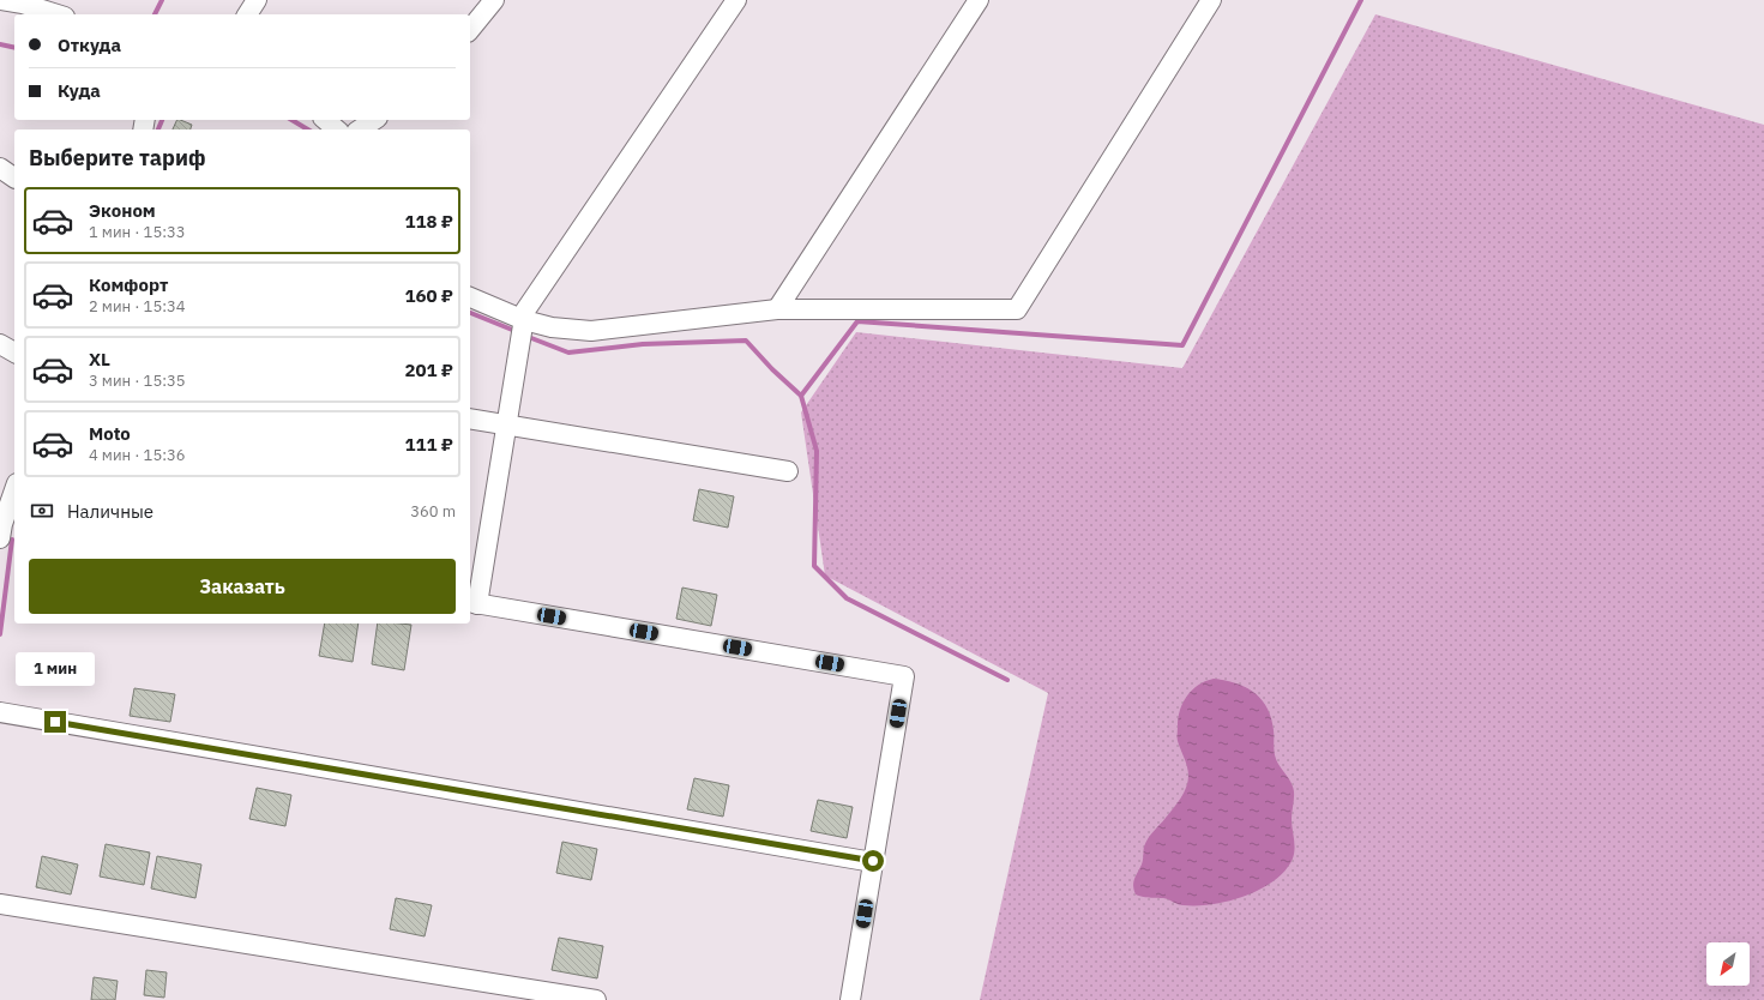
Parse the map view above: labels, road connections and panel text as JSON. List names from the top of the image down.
{
  "north": "bottom left",
  "page": {
    "banner": ["Откуда", "Куда"],
    "heading": "Выберите тариф",
    "list": [
      {
        "name": "Эконом",
        "note": "1 мин · 15:33",
        "value": "118 ₽"
      },
      {
        "name": "Комфорт",
        "note": "2 мин · 15:34",
        "value": "160 ₽"
      },
      {
        "name": "XL",
        "note": "3 мин · 15:35",
        "value": "201 ₽"
      },
      {
        "name": "Moto",
        "note": "4 мин · 15:36",
        "value": "111 ₽"
      }
    ],
    "pay": ["Наличные", "360 m"],
    "buttons": "Заказать",
    "bubble": "1 мин"
  }
}
